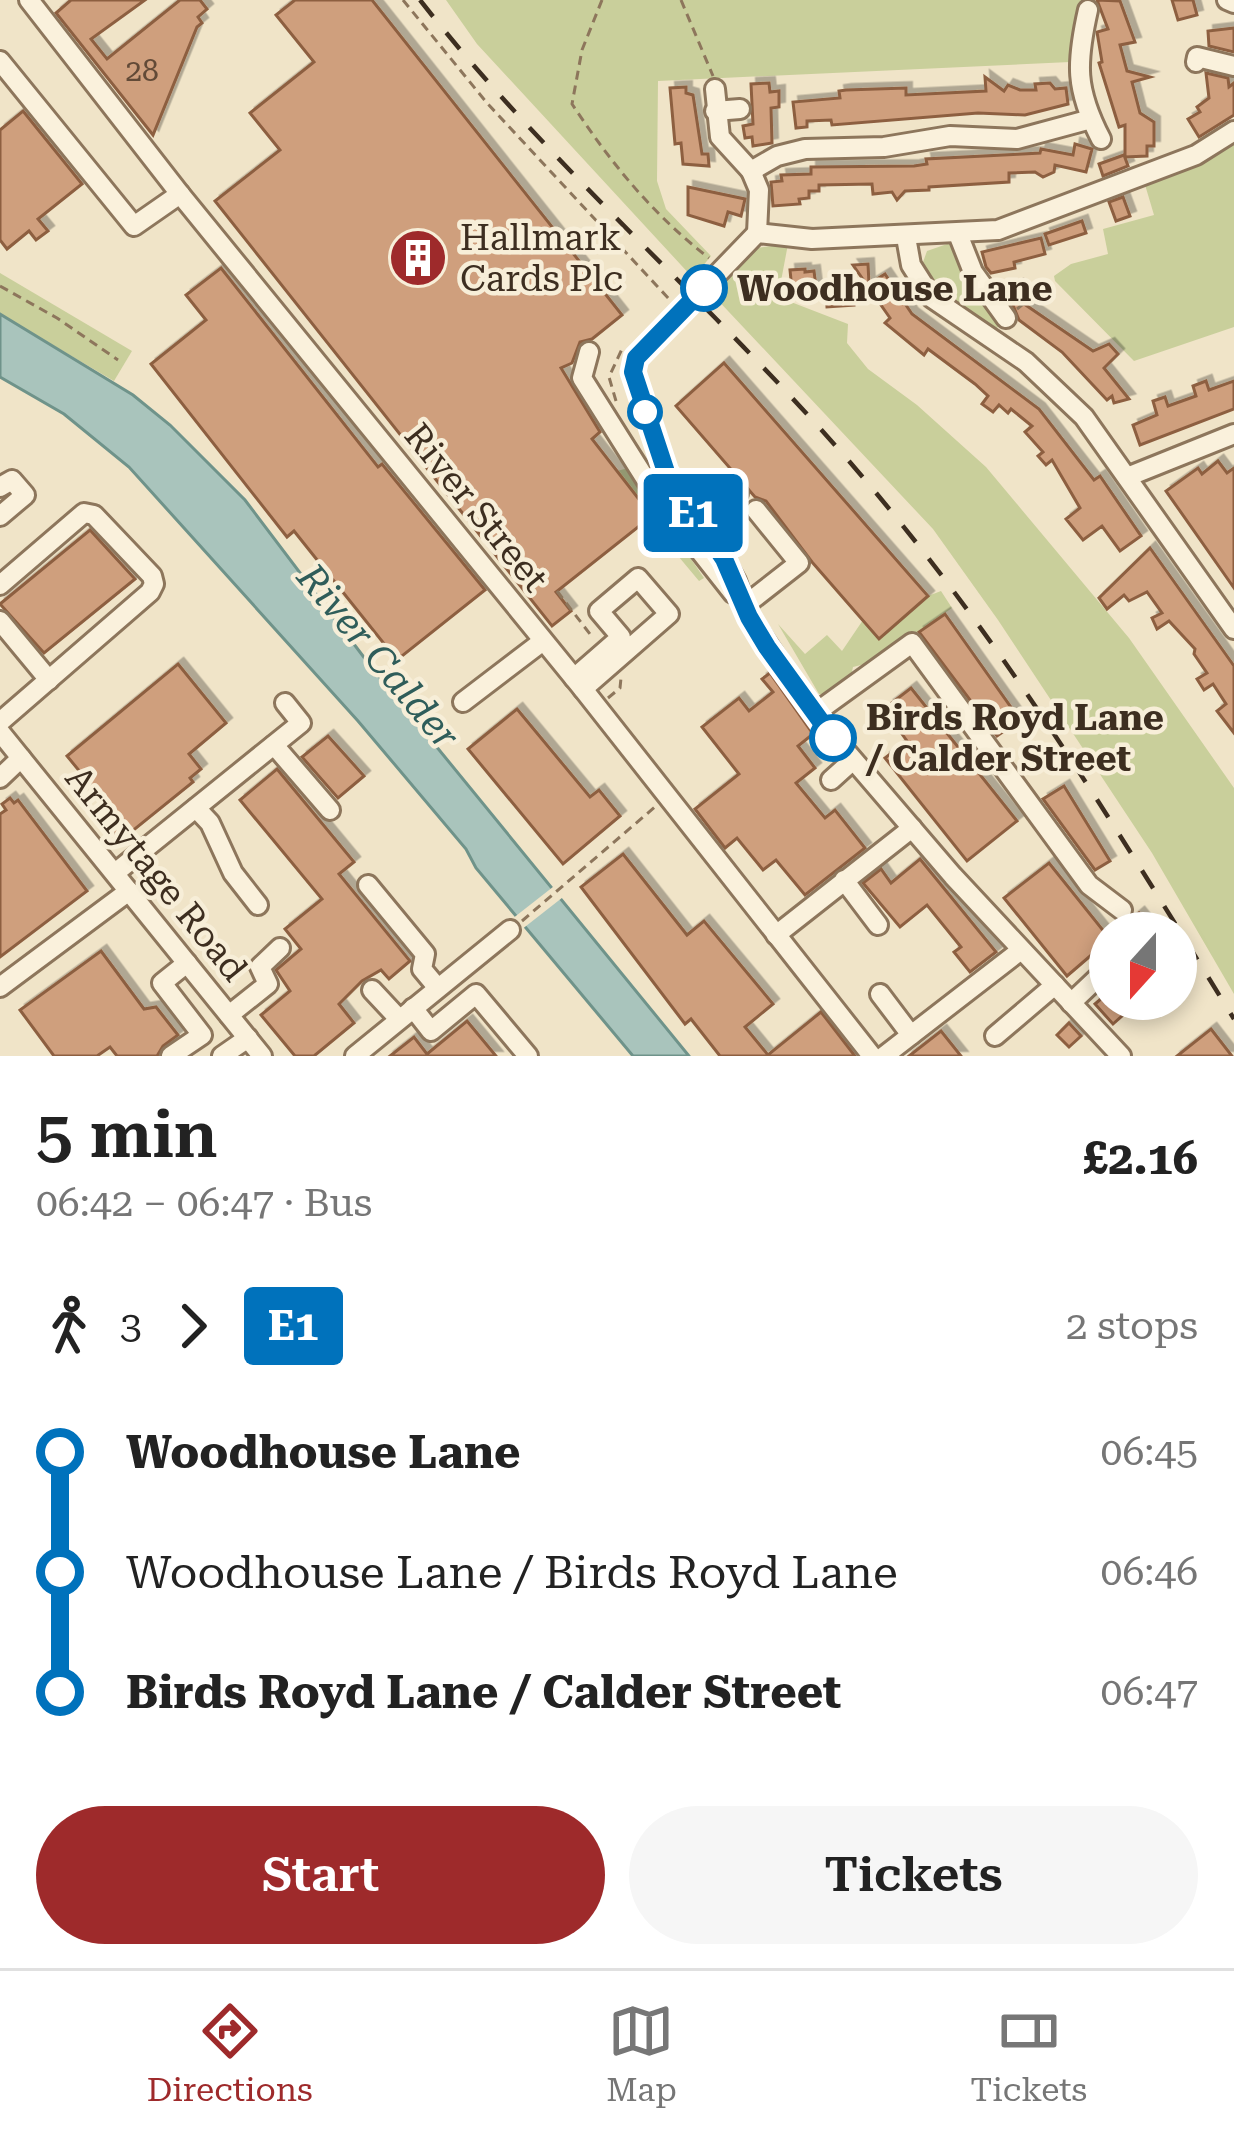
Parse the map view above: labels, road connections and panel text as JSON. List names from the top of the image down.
{
  "streets": {
    "street": ["River Street", "Armytage Road"]
  },
  "water": ["River Calder"],
  "places": {
    "building": ["Hallmark Cards Plc"],
    "other": ["Woodhouse Lane", "Birds Royd Lane / Calder Street"]
  },
  "lines": ["bus line E1"],
  "house_numbers": ["28"],
  "north": "bottom",
  "page": {
    "on_map": "E1",
    "heading": ["5 min", "06:42 – 06:47 · Bus", "£2.16"],
    "legs": ["3", "E1", "2 stops"],
    "list": [
      {
        "name": "Woodhouse Lane",
        "value": "06:45"
      },
      {
        "name": "Woodhouse Lane / Birds Royd Lane",
        "value": "06:46"
      },
      {
        "name": "Birds Royd Lane / Calder Street",
        "value": "06:47"
      }
    ],
    "buttons": ["Start", "Tickets"],
    "tabs": ["Directions", "Map", "Tickets"]
  }
}
